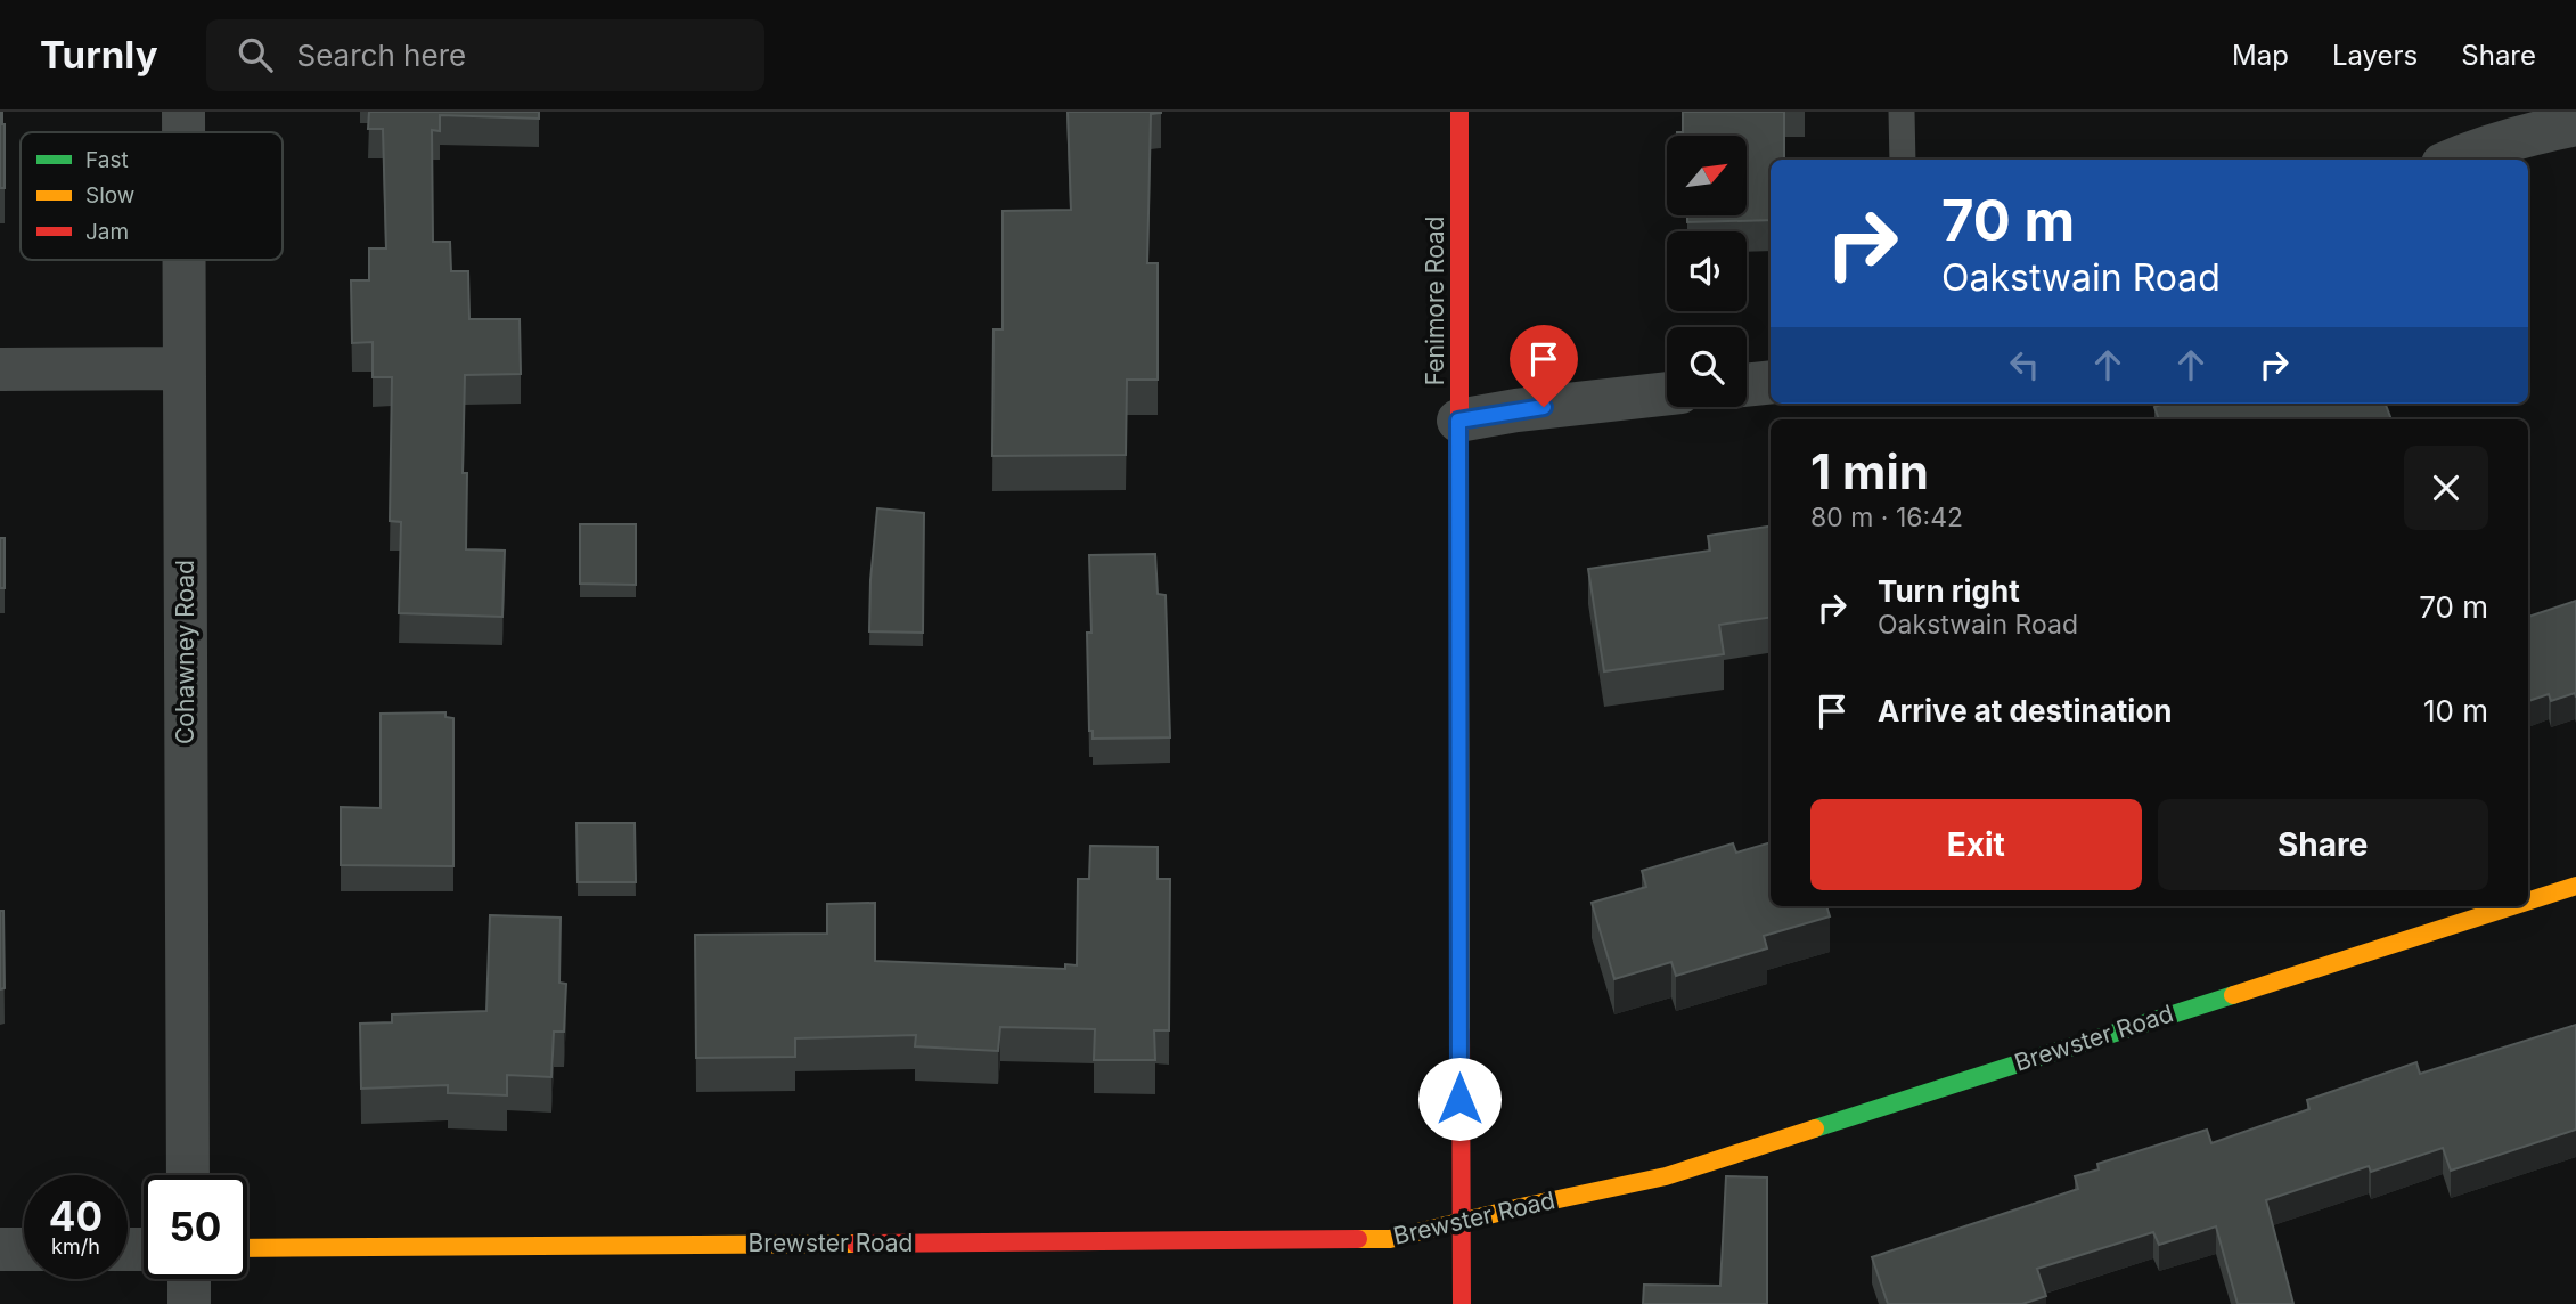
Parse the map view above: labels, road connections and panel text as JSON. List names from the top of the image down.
{
  "streets": {
    "street": ["Fenimore Road", "Cohawney Road", "Brewster Road"]
  },
  "crossings": [
    ["Fenimore Road", "Brewster Road"]
  ],
  "legend": ["Fast", "Slow", "Jam"],
  "north": "top right",
  "page": {
    "header": "Turnly",
    "search": "Search here",
    "nav": ["Map", "Layers", "Share"],
    "turn": ["70 m", "Oakstwain Road"],
    "heading": ["1 min", "80 m · 16:42"],
    "list": [
      {
        "name": "Turn right",
        "note": "Oakstwain Road",
        "value": "70 m"
      },
      {
        "name": "Arrive at destination",
        "value": "10 m"
      }
    ],
    "buttons": ["Exit", "Share"],
    "speed": "40 km/h",
    "limit": "50"
  }
}
